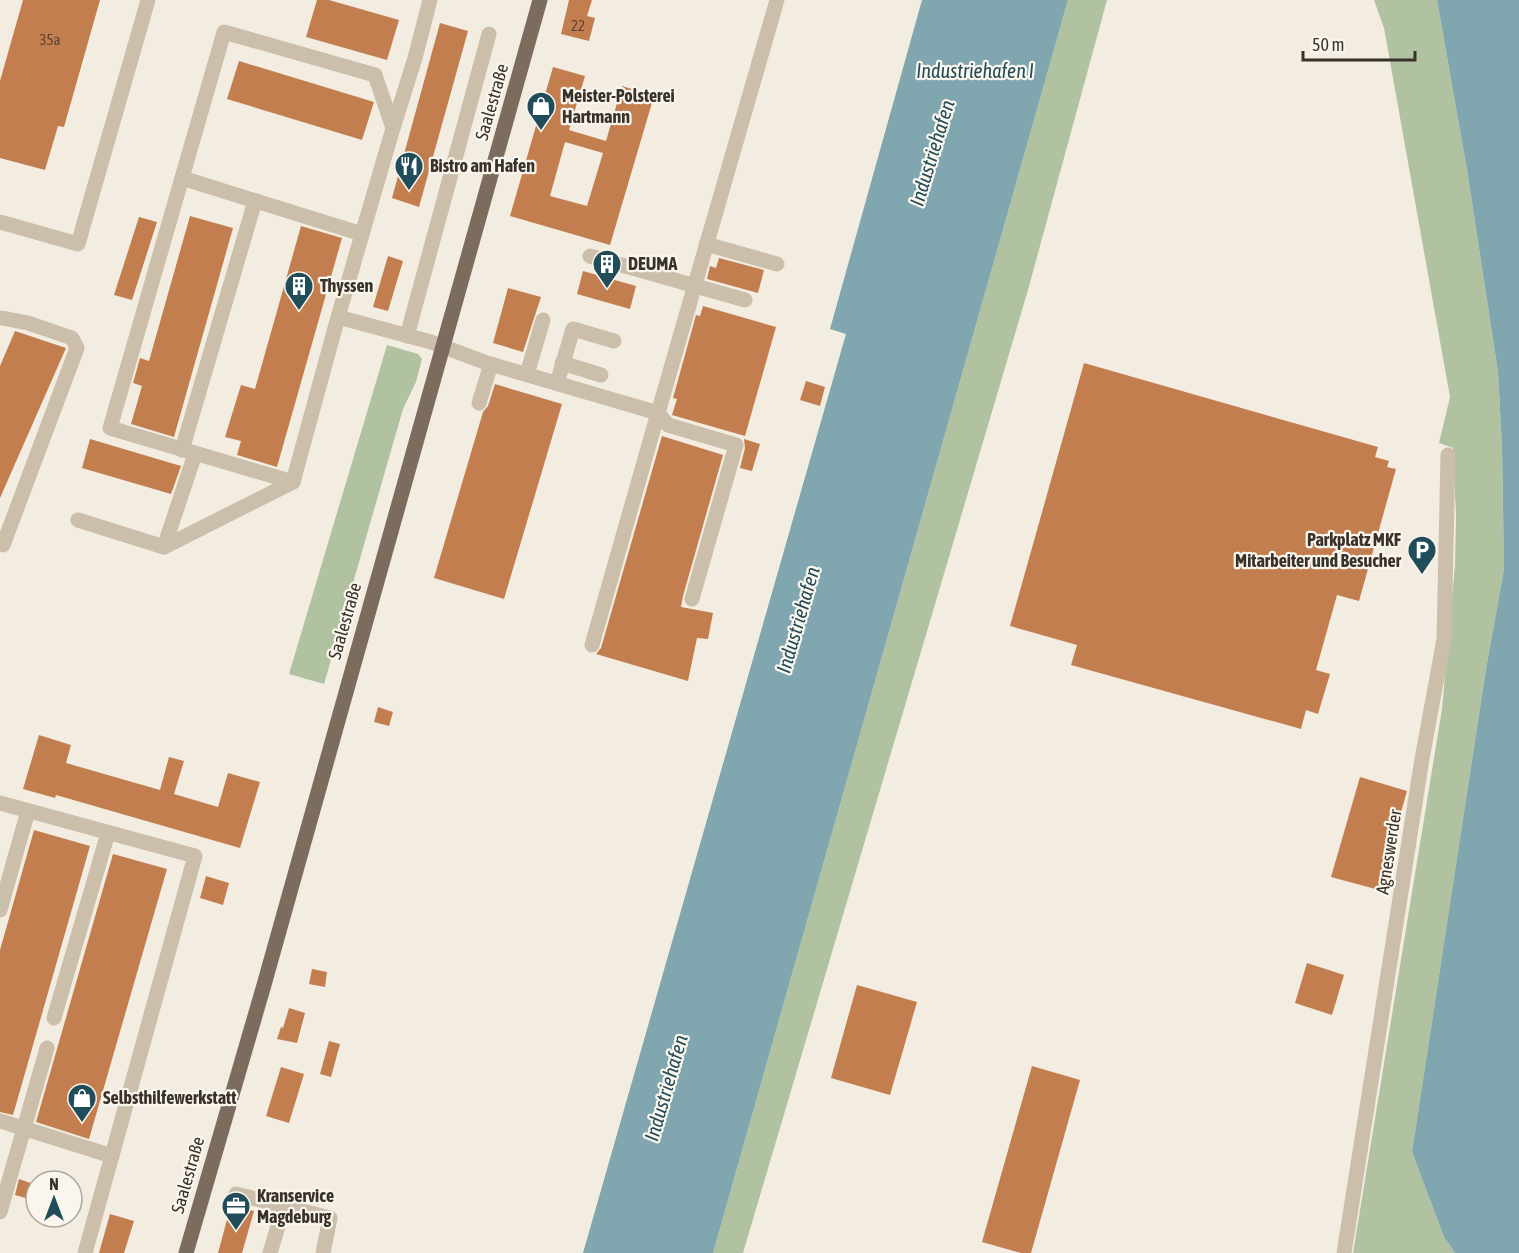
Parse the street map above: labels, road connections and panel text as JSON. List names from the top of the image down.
{
  "streets": {
    "main road": ["Saalestraße"],
    "lane": ["Agneswerder"]
  },
  "water": ["Industriehafen I", "Industriehafen"],
  "places": {
    "shop": ["Meister-Polsterei Hartmann", "Selbsthilfewerkstatt"],
    "restaurant": ["Bistro am Hafen"],
    "building": ["DEUMA", "Thyssen"],
    "parking": ["Parkplatz MKF Mitarbeiter und Besucher"],
    "office": ["Kranservice Magdeburg"]
  },
  "house_numbers": ["22", "35a"],
  "scale_bar": "50 m",
  "north": "top"
}
